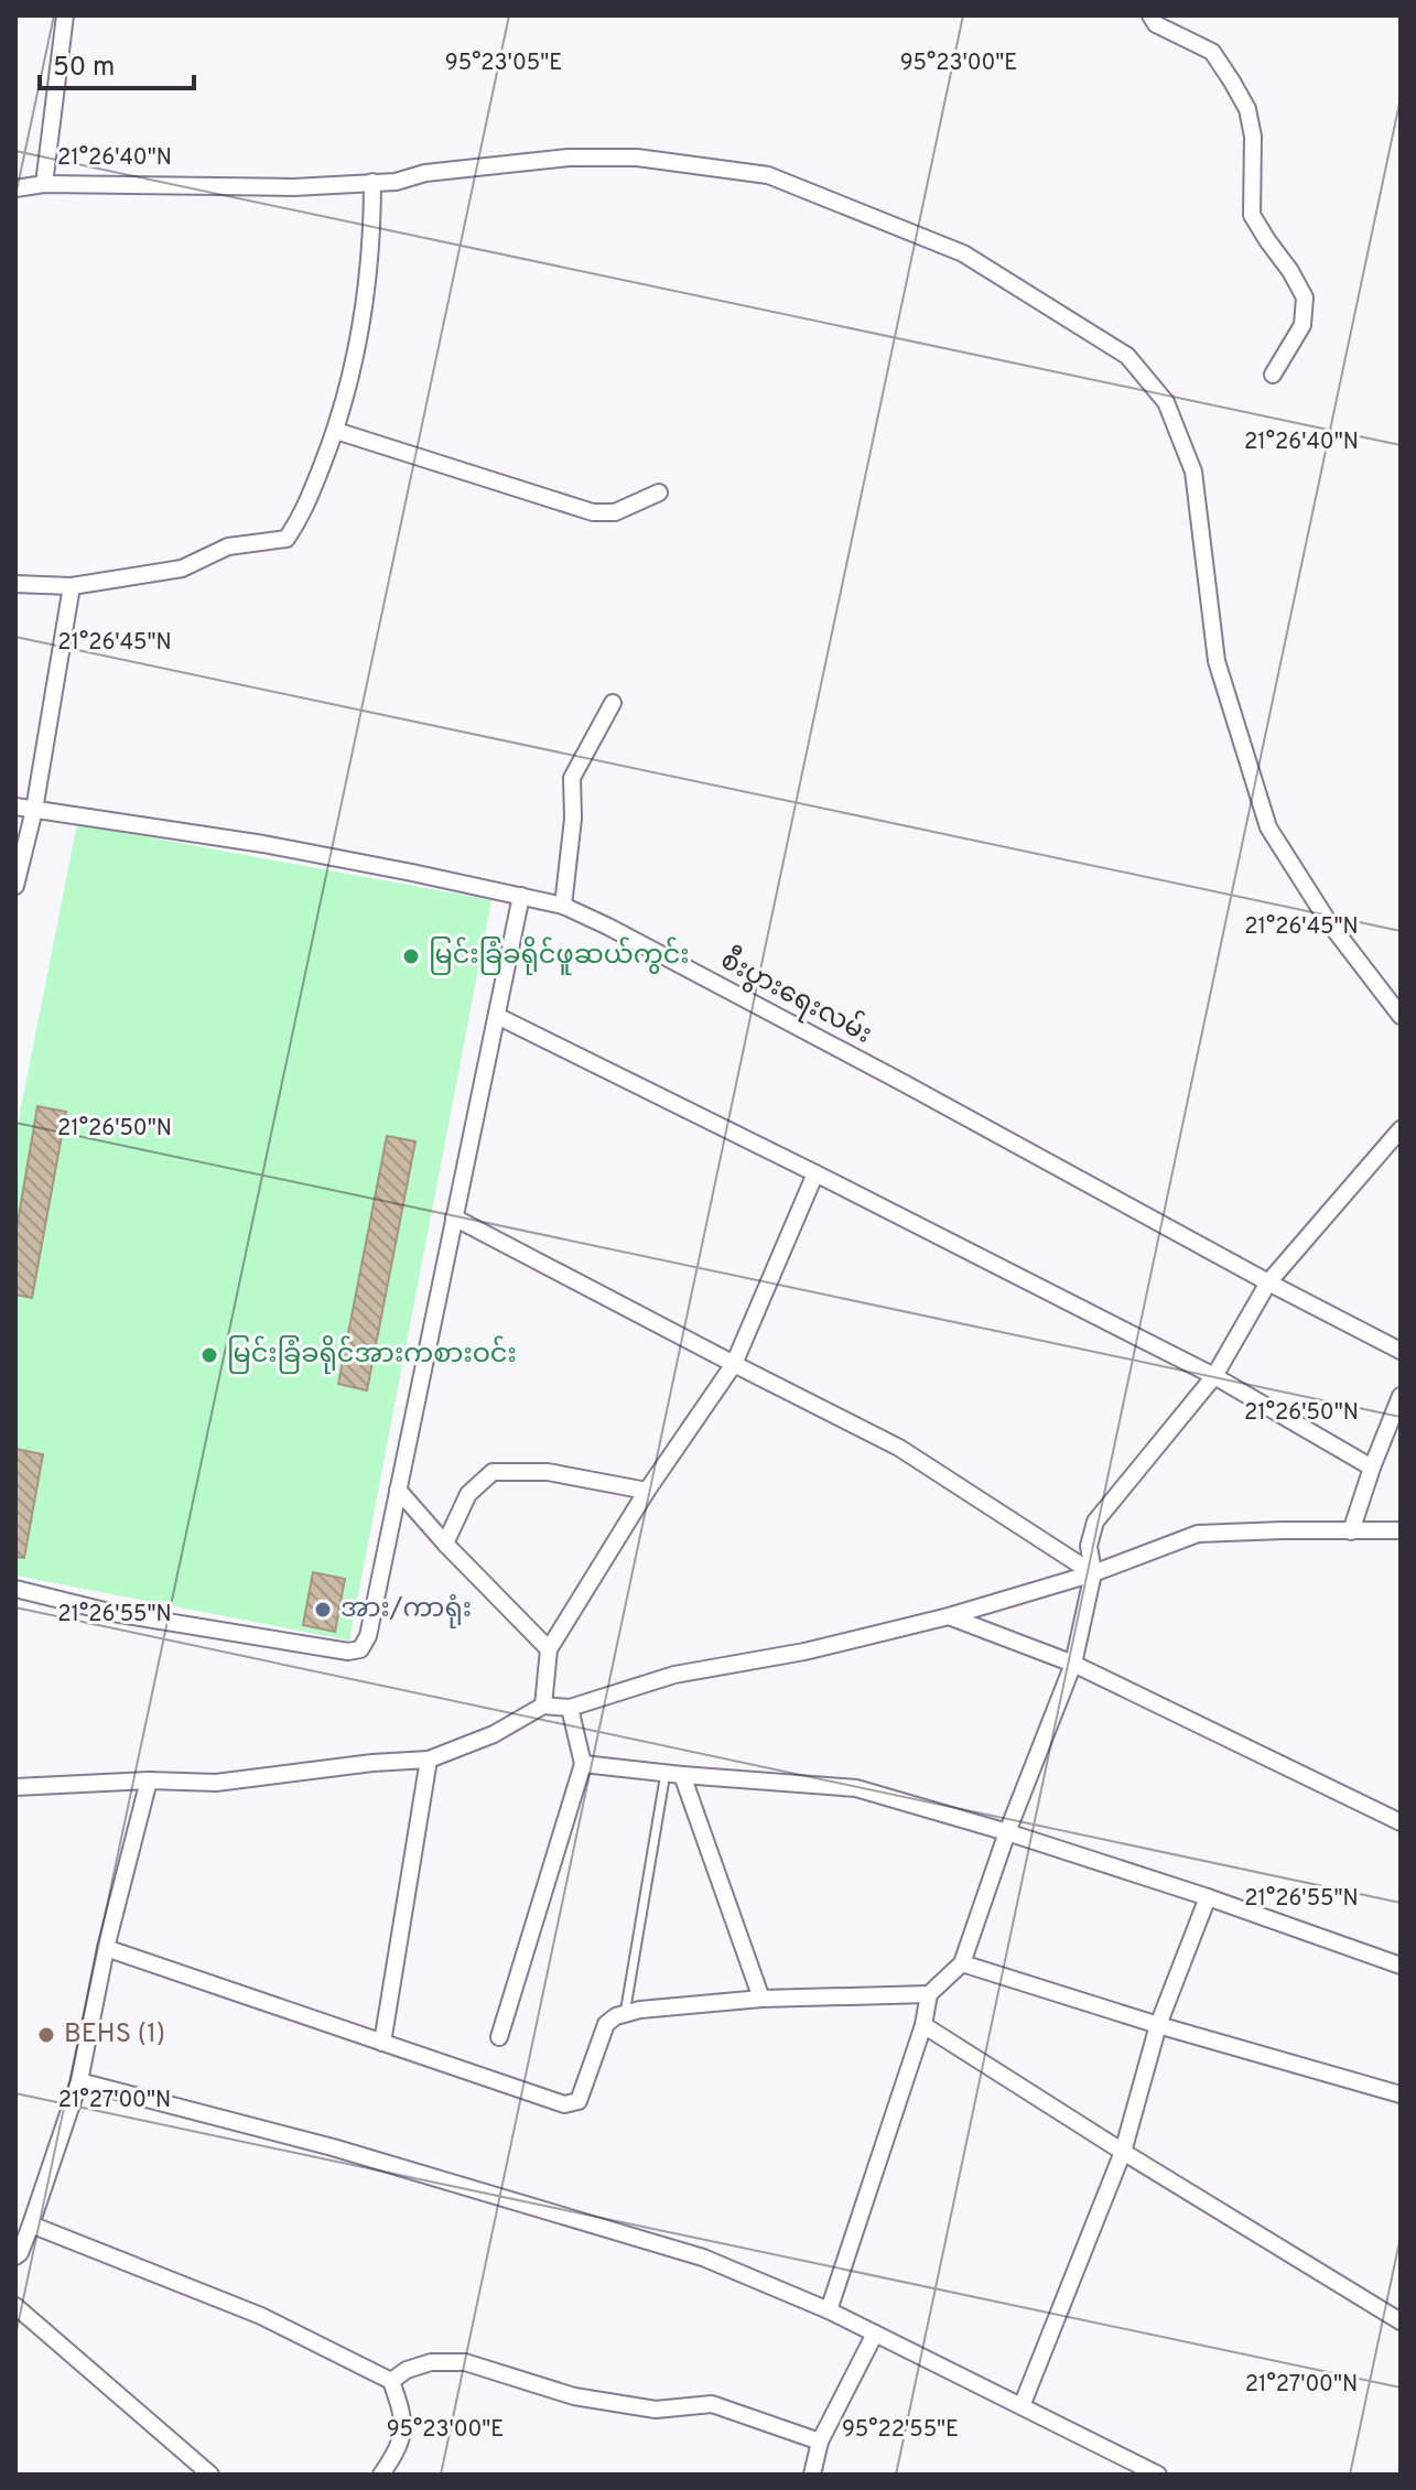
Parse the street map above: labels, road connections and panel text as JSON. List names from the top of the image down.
{
  "streets": {
    "street": ["စီးပွားရေးလမ်း"]
  },
  "places": [
    "မြင်းခြံခရိုင်ဖူဆယ်ကွင်း",
    "မြင်းခြံခရိုင်အားကစားဝင်း",
    "အား/ကာရုံး",
    "BEHS (1)"
  ],
  "scale_bar": "50 m",
  "coordinates": [
    "95°23'05\"E",
    "95°23'00\"E",
    "21°26'40\"N",
    "21°26'45\"N",
    "21°26'50\"N",
    "21°26'55\"N",
    "21°27'00\"N",
    "95°22'55\"E"
  ]
}
